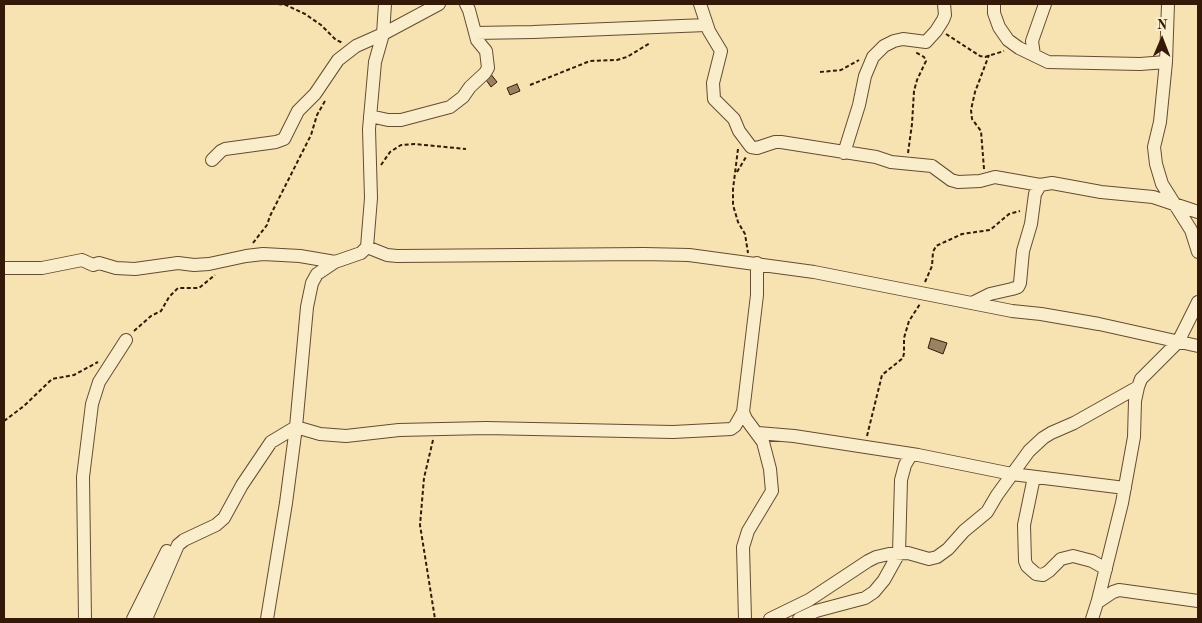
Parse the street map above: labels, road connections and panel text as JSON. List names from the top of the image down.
{
  "north": "top"
}
